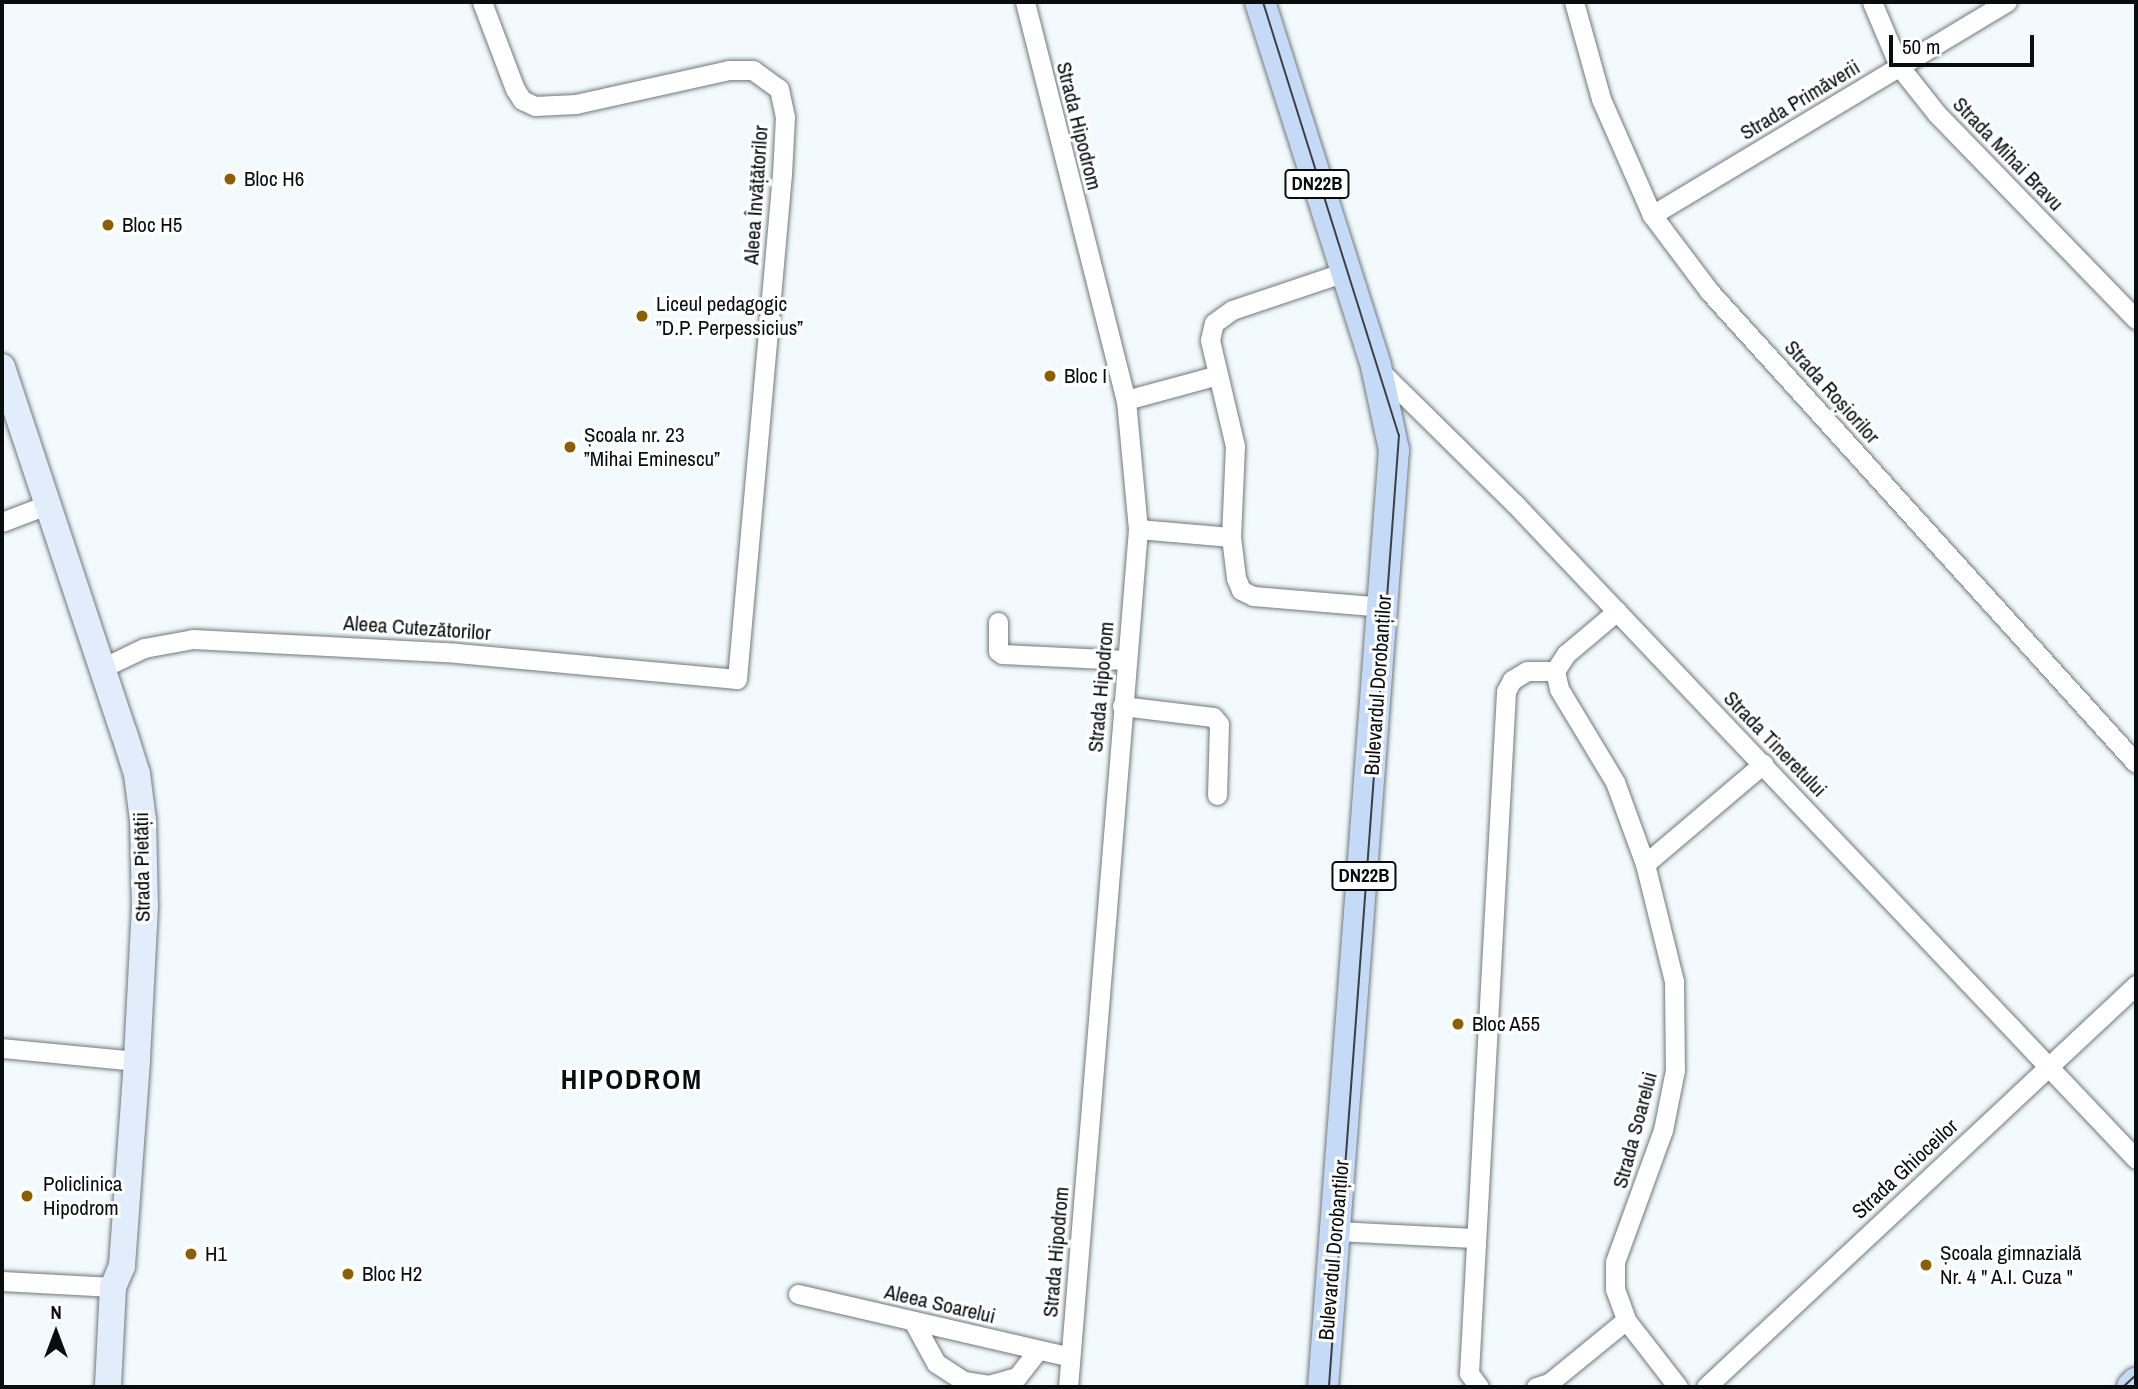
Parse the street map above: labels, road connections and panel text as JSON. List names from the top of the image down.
{
  "streets": {
    "main road": ["DN22B", "Bulevardul Dorobanților"],
    "street": [
      "Strada Primăverii",
      "Strada Hipodrom",
      "Strada Mihai Bravu",
      "Aleea Învățătorilor",
      "Strada Roșiorilor",
      "Aleea Cutezătorilor",
      "Strada Tineretului",
      "Strada Pietății",
      "Strada Soarelui",
      "Strada Ghioceilor",
      "Aleea Soarelui"
    ]
  },
  "crossings": [
    ["Strada Primăverii", "Strada Mihai Bravu"],
    ["Strada Primăverii", "Strada Roșiorilor"],
    ["Strada Hipodrom", "Aleea Soarelui"],
    ["Aleea Învățătorilor", "Aleea Cutezătorilor"],
    ["Aleea Cutezătorilor", "Strada Pietății"],
    ["Bulevardul Dorobanților", "Strada Tineretului"],
    ["Strada Tineretului", "Strada Ghioceilor"]
  ],
  "districts": ["HIPODROM"],
  "places": [
    "Bloc H6",
    "Bloc H5",
    "Liceul pedagogic ”D.P. Perpessicius”",
    "Bloc I",
    "Școala nr. 23 ”Mihai Eminescu”",
    "Bloc A55",
    "Policlinica Hipodrom",
    "H1",
    "Școala gimnazială Nr. 4 \" A.I. Cuza \"",
    "Bloc H2"
  ],
  "scale_bar": "50 m",
  "north": "top"
}
